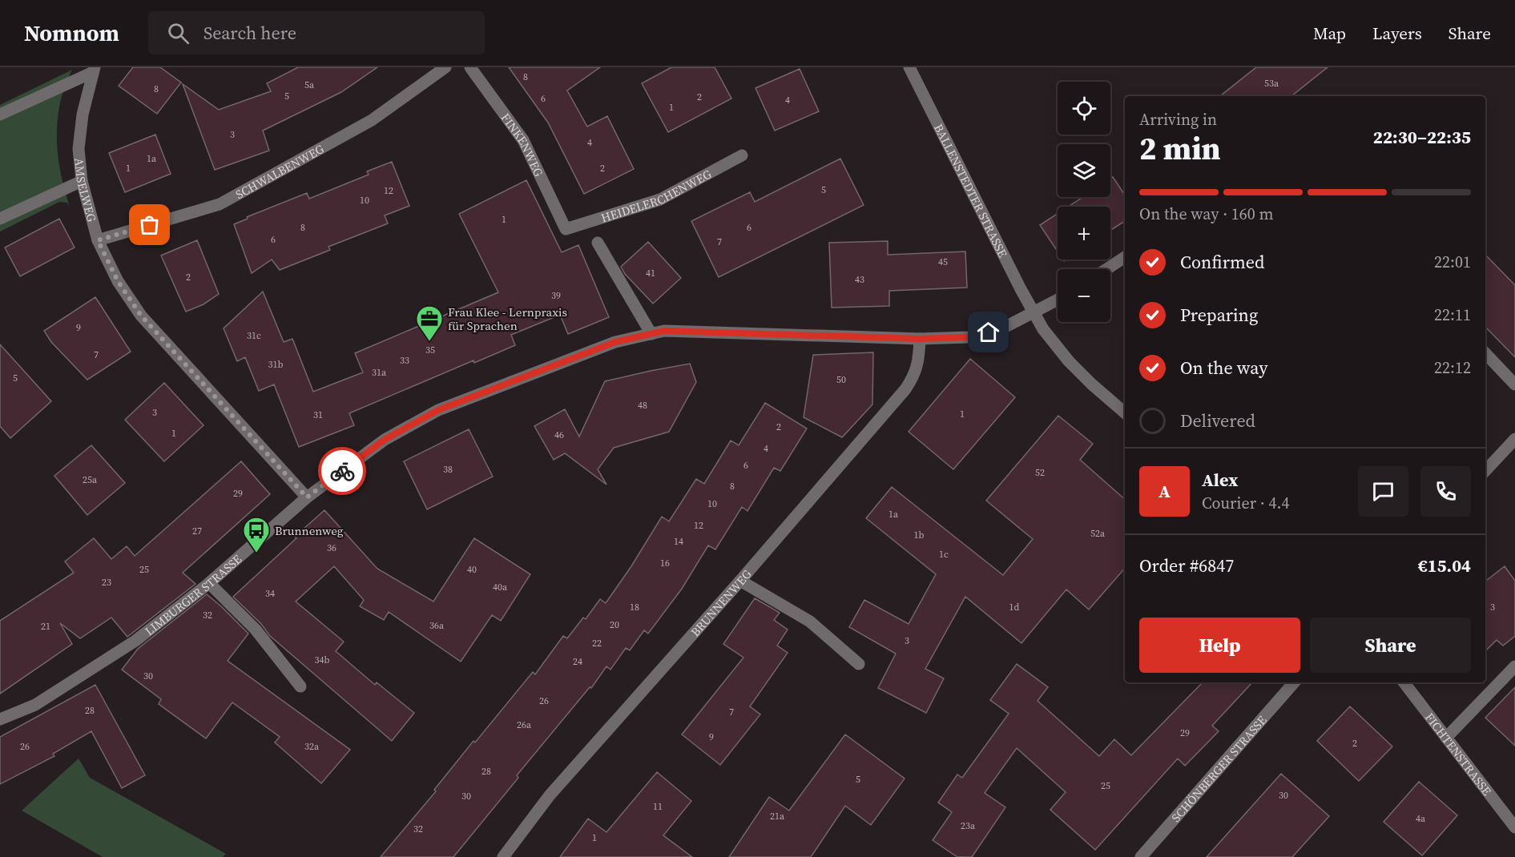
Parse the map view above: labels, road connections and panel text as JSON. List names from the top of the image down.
{
  "streets": {
    "street": [
      "FINKENWEG",
      "SCHWALBENWEG",
      "AMSELWEG",
      "BALLENSTEDTER STRASSE",
      "HEIDELERCHENWEG",
      "LIMBURGER STRASSE",
      "BRUNNENWEG",
      "FICHTENSTRASSE",
      "SCHÖNBERGER STRASSE"
    ]
  },
  "crossings": [
    ["FINKENWEG", "HEIDELERCHENWEG"],
    ["SCHWALBENWEG", "AMSELWEG"],
    ["AMSELWEG", "LIMBURGER STRASSE"],
    ["BALLENSTEDTER STRASSE", "LIMBURGER STRASSE"],
    ["LIMBURGER STRASSE", "BRUNNENWEG"]
  ],
  "places": {
    "office": ["Frau Klee - Lernpraxis für Sprachen"],
    "bus stop": ["Brunnenweg"]
  },
  "house_numbers": [
    "8",
    "53a",
    "5a",
    "8",
    "5",
    "2",
    "6",
    "4",
    "1",
    "3",
    "4",
    "1a",
    "1",
    "2",
    "5",
    "12",
    "10",
    "1",
    "8",
    "6",
    "6",
    "7",
    "45",
    "41",
    "2",
    "43",
    "39",
    "9",
    "31c",
    "35",
    "7",
    "33",
    "31b",
    "31a",
    "5",
    "50",
    "48",
    "3",
    "1",
    "31",
    "2",
    "1",
    "46",
    "4",
    "6",
    "38",
    "52",
    "25a",
    "8",
    "29",
    "10",
    "1a",
    "12",
    "27",
    "52a",
    "1b",
    "14",
    "36",
    "1c",
    "16",
    "25",
    "40",
    "23",
    "40a",
    "34",
    "18",
    "1d",
    "3",
    "32",
    "20",
    "36a",
    "21",
    "3",
    "22",
    "34b",
    "24",
    "30",
    "26",
    "28",
    "7",
    "26a",
    "29",
    "9",
    "2",
    "26",
    "32a",
    "28",
    "5",
    "25",
    "30",
    "30",
    "11",
    "21a",
    "4a",
    "23a",
    "32",
    "1"
  ],
  "page": {
    "header": "Nomnom",
    "search": "Search here",
    "nav": ["Map", "Layers", "Share"],
    "map_buttons": ["+", "−"],
    "heading": ["2 min", "Arriving in", "22:30–22:35"],
    "panel": [
      "Alex",
      "Courier · 4.4",
      "Order #6847",
      "€15.04"
    ],
    "bar": "On the way · 160 m",
    "list": [
      ["Confirmed", "22:01"],
      ["Preparing", "22:11"],
      ["On the way", "22:12"],
      "Delivered"
    ],
    "round": "A",
    "buttons": ["Help", "Share"]
  }
}
